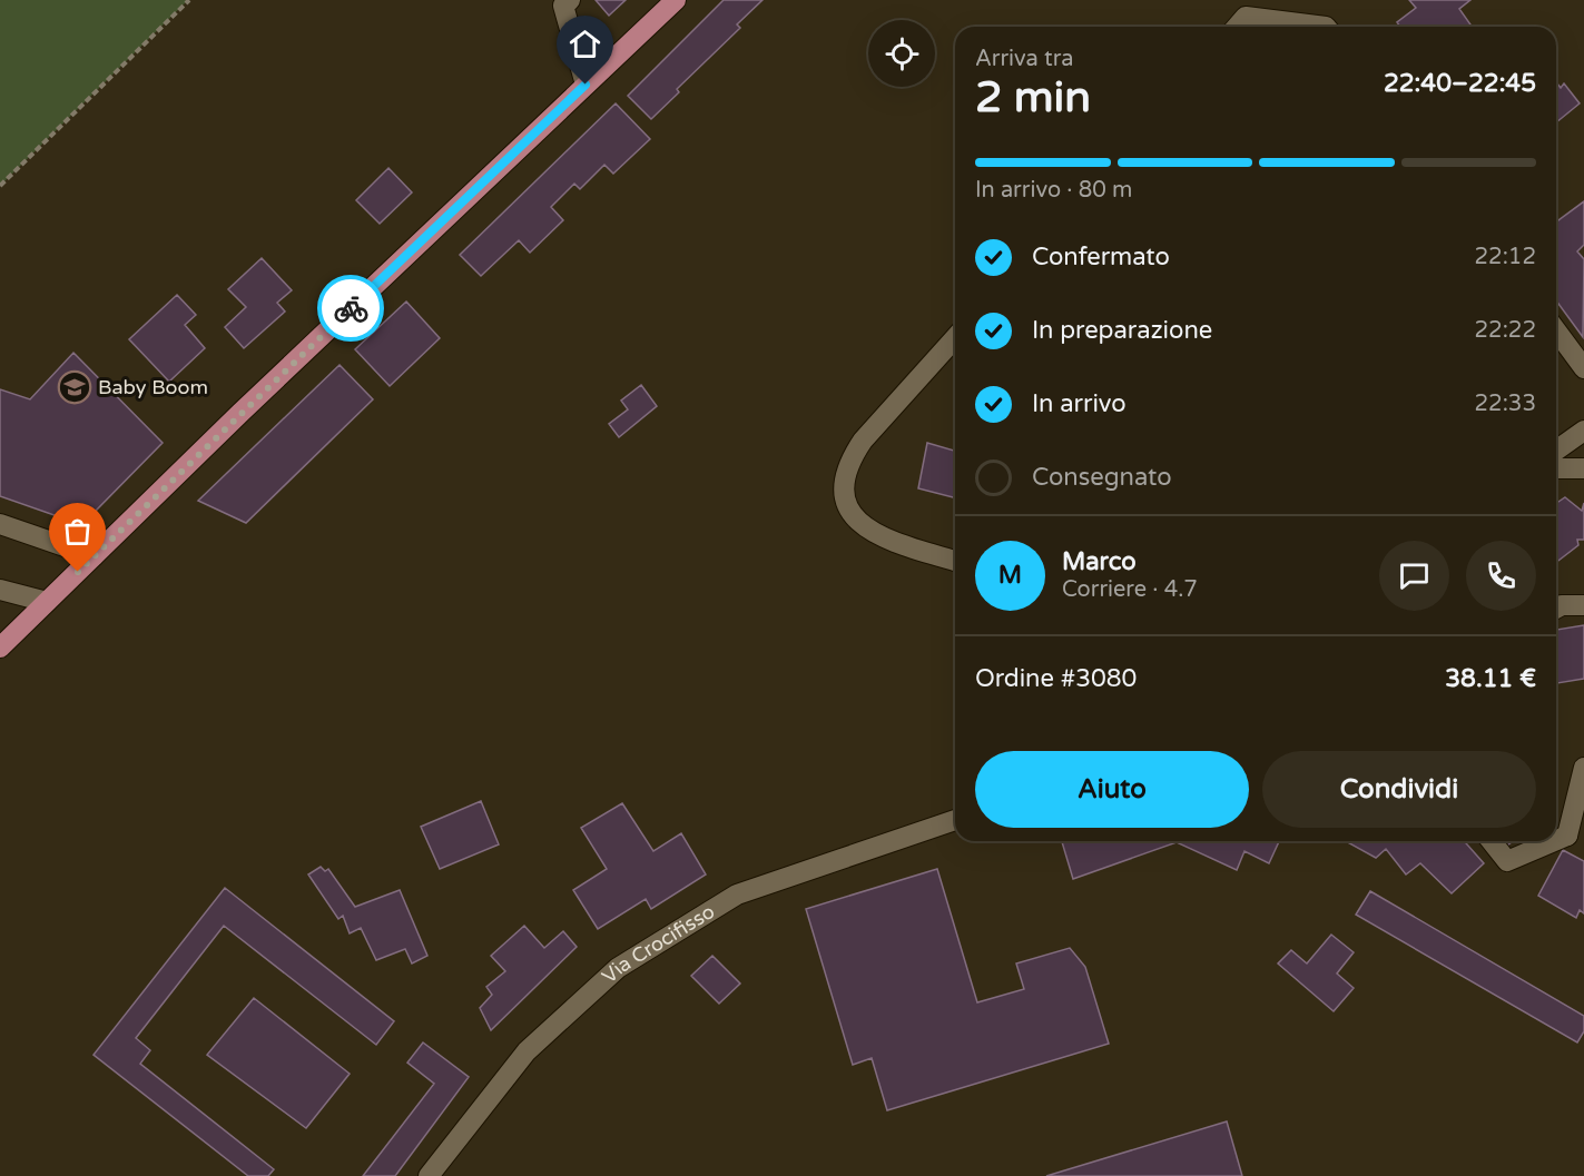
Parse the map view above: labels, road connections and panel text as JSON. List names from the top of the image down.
{
  "streets": {
    "street": ["Via Crocifisso"]
  },
  "places": {
    "school or university": ["Baby Boom"]
  },
  "page": {
    "heading": ["2 min", "Arriva tra", "22:40–22:45"],
    "panel": [
      "Marco",
      "Corriere · 4.7",
      "Ordine #3080",
      "38.11 €"
    ],
    "bar": "In arrivo · 80 m",
    "list": [
      ["Confermato", "22:12"],
      ["In preparazione", "22:22"],
      ["In arrivo", "22:33"],
      "Consegnato"
    ],
    "round": "M",
    "buttons": ["Aiuto", "Condividi"]
  }
}
